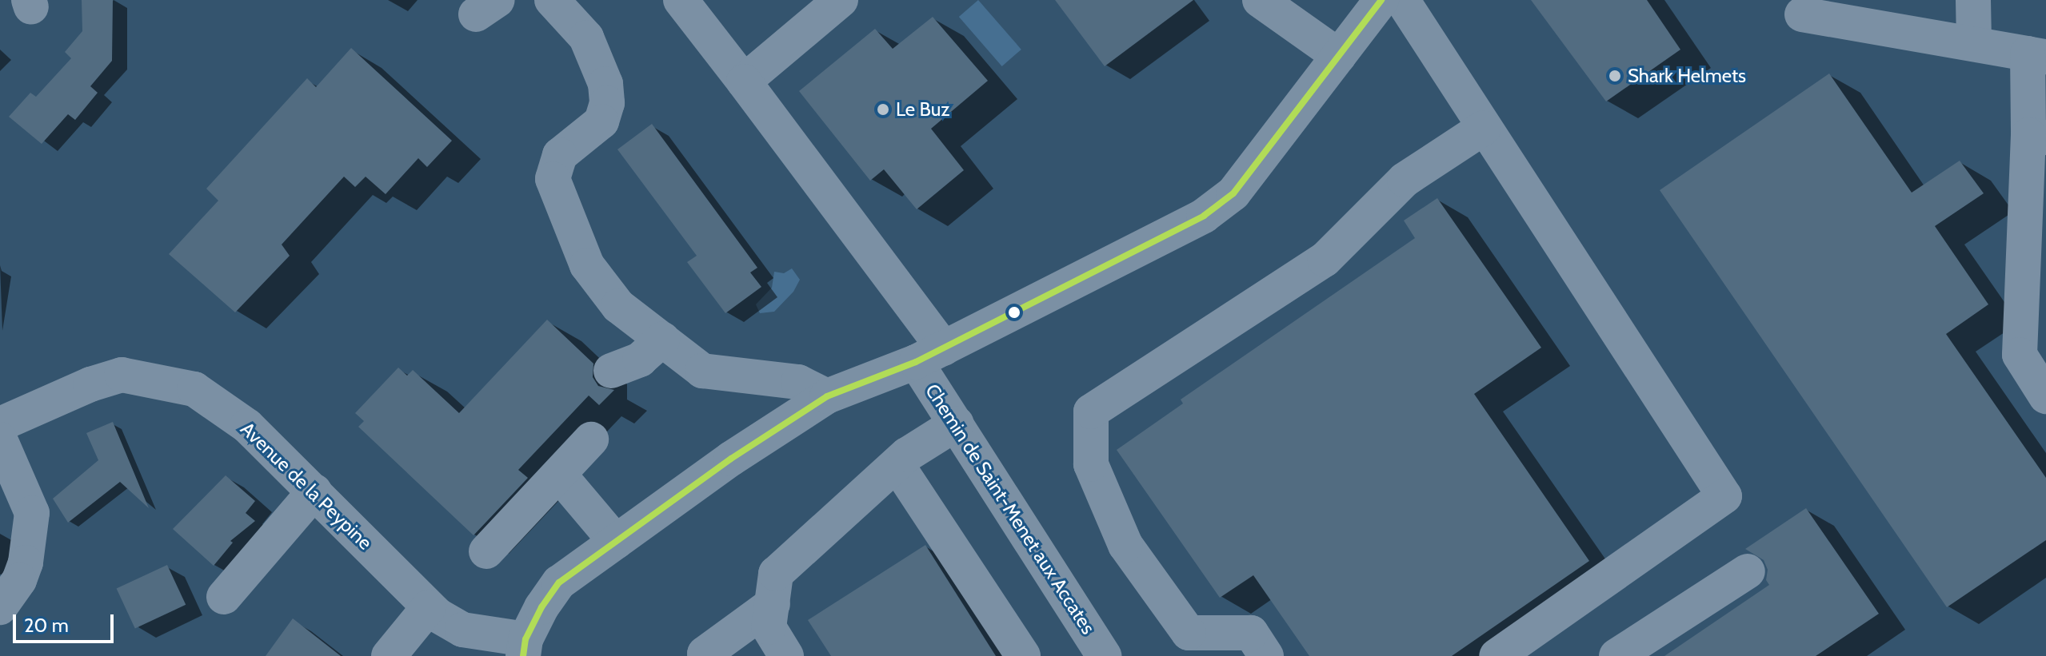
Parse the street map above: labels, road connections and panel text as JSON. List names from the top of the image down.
{
  "streets": {
    "street": ["Avenue de la Peypine", "Chemin de Saint-Menet aux Accates"]
  },
  "places": ["Shark Helmets", "Le Buz"],
  "scale_bar": "20 m"
}
